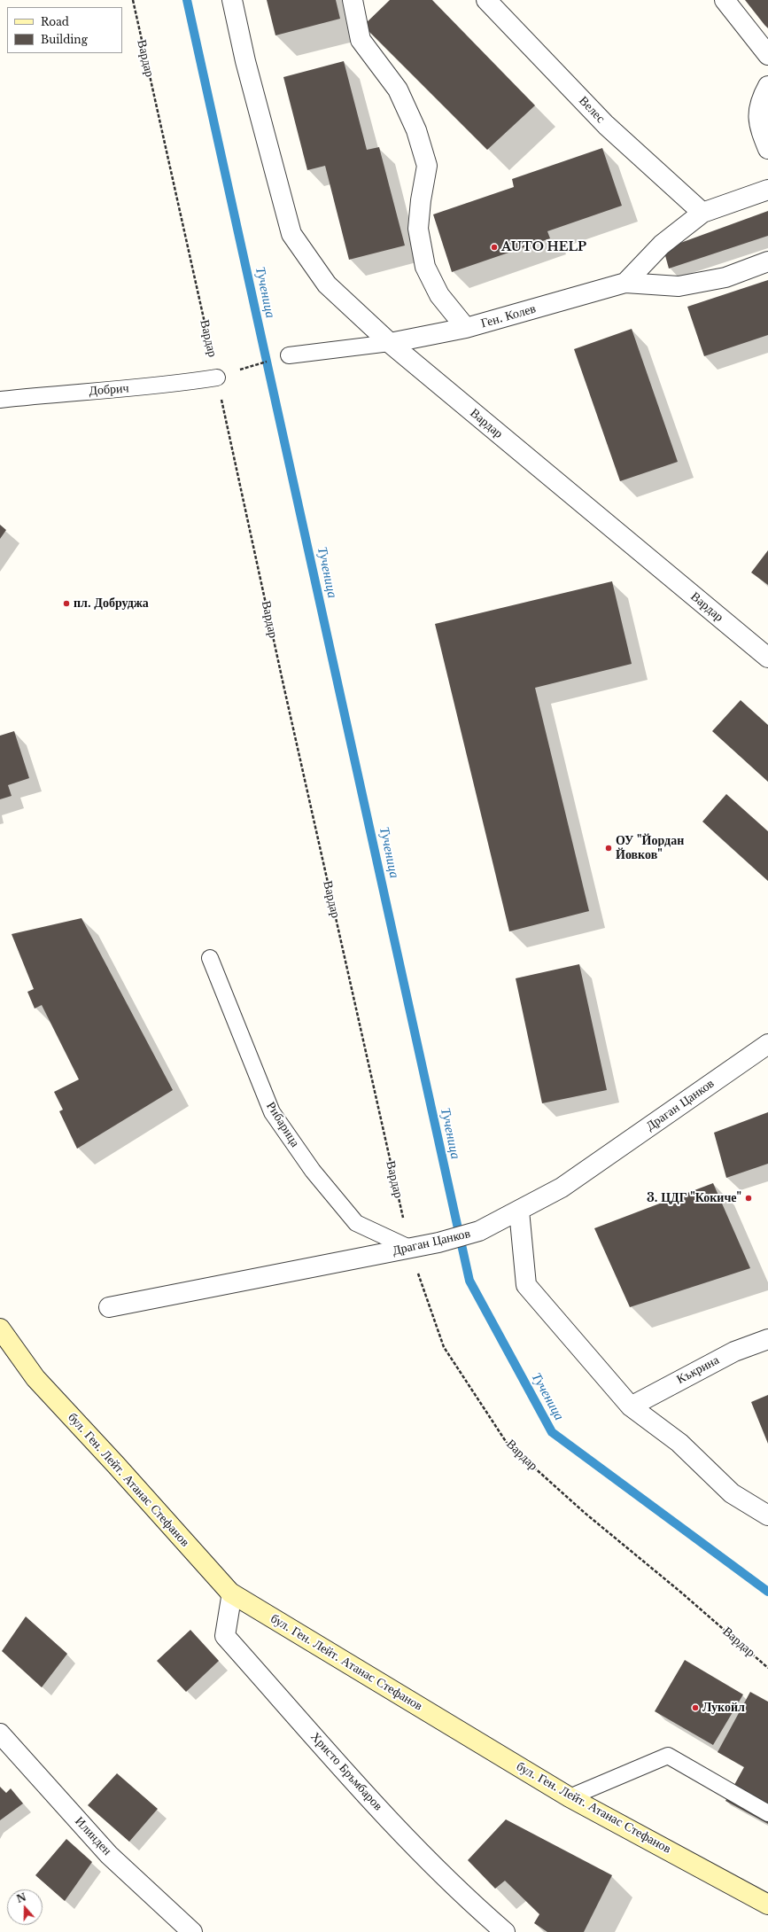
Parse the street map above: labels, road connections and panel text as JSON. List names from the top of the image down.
{
  "streets": {
    "main road": ["бул. Ген. Лейт. Атанас Стефанов"],
    "street": [
      "Вардар",
      "Велес",
      "Ген. Колев",
      "Драган Цанков",
      "Къкрина",
      "Христо Бръмбаров",
      "Илинден"
    ],
    "lane": ["Добрич", "Рибарица"]
  },
  "crossings": [
    ["Вардар", "Ген. Колев"],
    ["Вардар", "Добрич"],
    ["Вардар", "Драган Цанков"],
    ["Вардар", "Рибарица"],
    ["Драган Цанков", "Рибарица"],
    ["бул. Ген. Лейт. Атанас Стефанов", "Христо Бръмбаров"]
  ],
  "water": ["Тученица"],
  "places": [
    "AUTO HELP",
    "пл. Добруджа",
    "ОУ \"Йордан Йовков\"",
    "3. ЦДГ \"Кокиче\"",
    "Лукойл"
  ],
  "legend": ["Road", "Building"],
  "north": "top"
}
